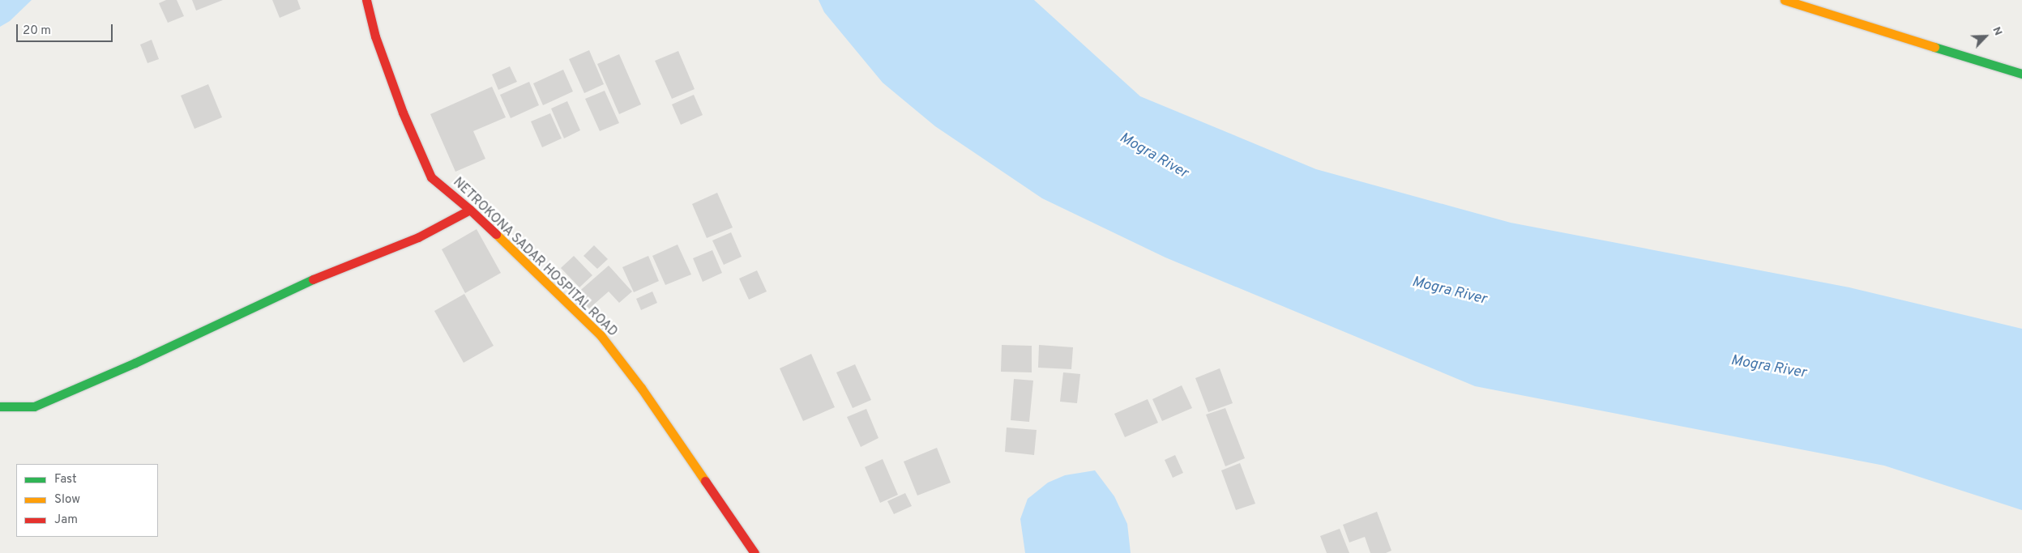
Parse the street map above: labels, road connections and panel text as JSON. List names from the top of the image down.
{
  "streets": {
    "street": ["NETROKONA SADAR HOSPITAL ROAD"]
  },
  "water": ["Mogra River"],
  "legend": ["Fast", "Slow", "Jam"],
  "scale_bar": "20 m",
  "north": "top right"
}
